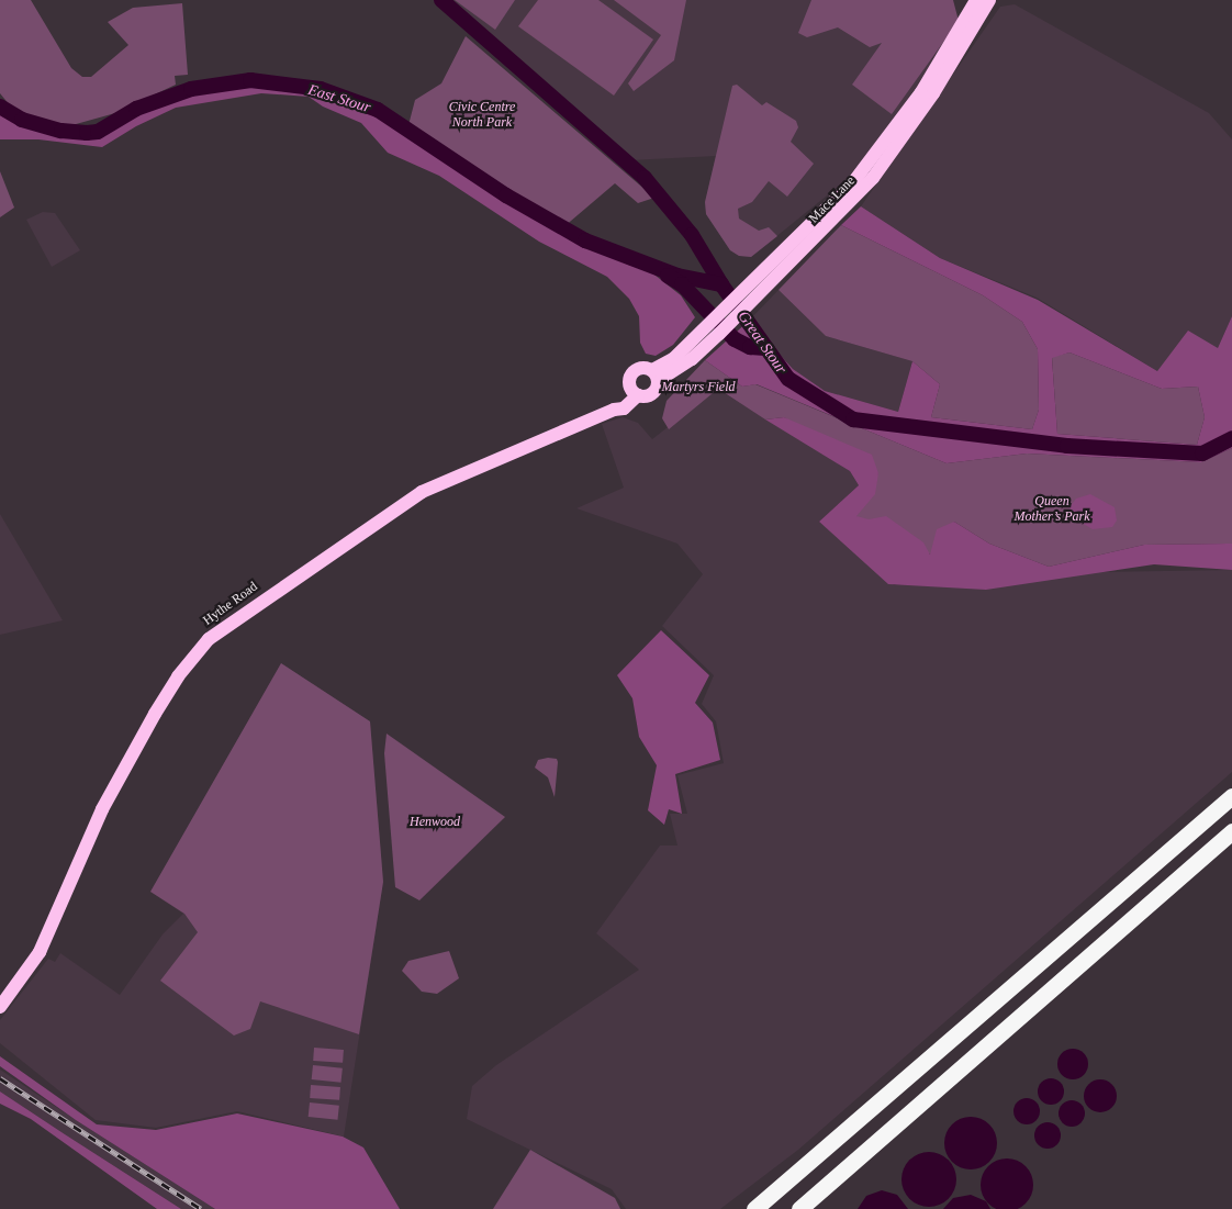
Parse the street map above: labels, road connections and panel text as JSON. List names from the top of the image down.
{
  "streets": {
    "main road": ["Mace Lane", "Hythe Road"]
  },
  "crossings": [
    ["Mace Lane", "Hythe Road"]
  ],
  "water": ["East Stour", "Great Stour"],
  "parks": [
    "Civic Centre North Park",
    "Martyrs Field",
    "Queen Mother’s Park",
    "Henwood"
  ]
}
